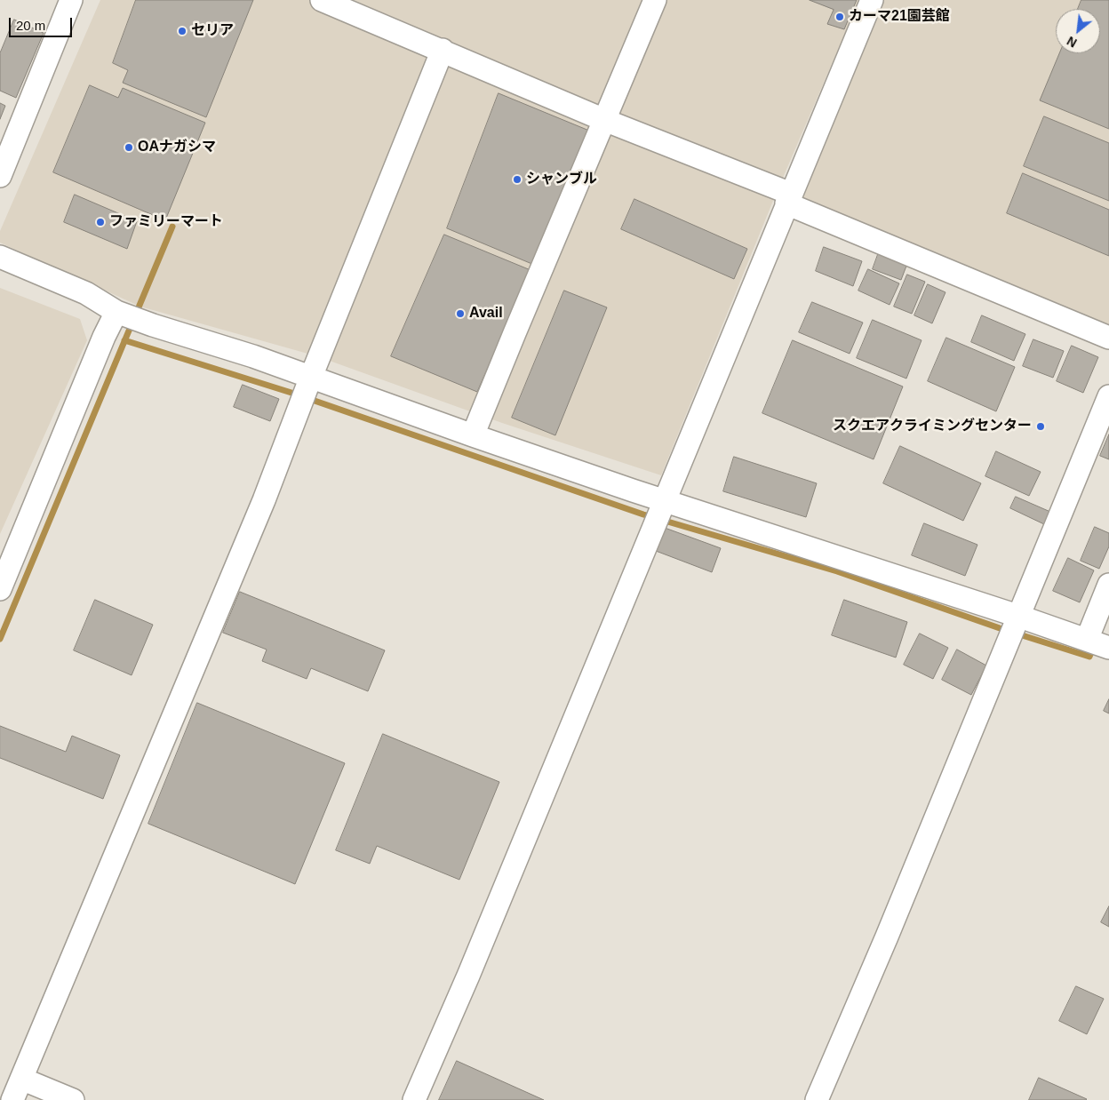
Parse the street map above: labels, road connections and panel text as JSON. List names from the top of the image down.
{
  "places": [
    "カーマ21園芸館",
    "セリア",
    "OAナガシマ",
    "シャンブル",
    "ファミリーマート",
    "Avail",
    "スクエアクライミングセンター"
  ],
  "scale_bar": "20 m",
  "north": "bottom left"
}
